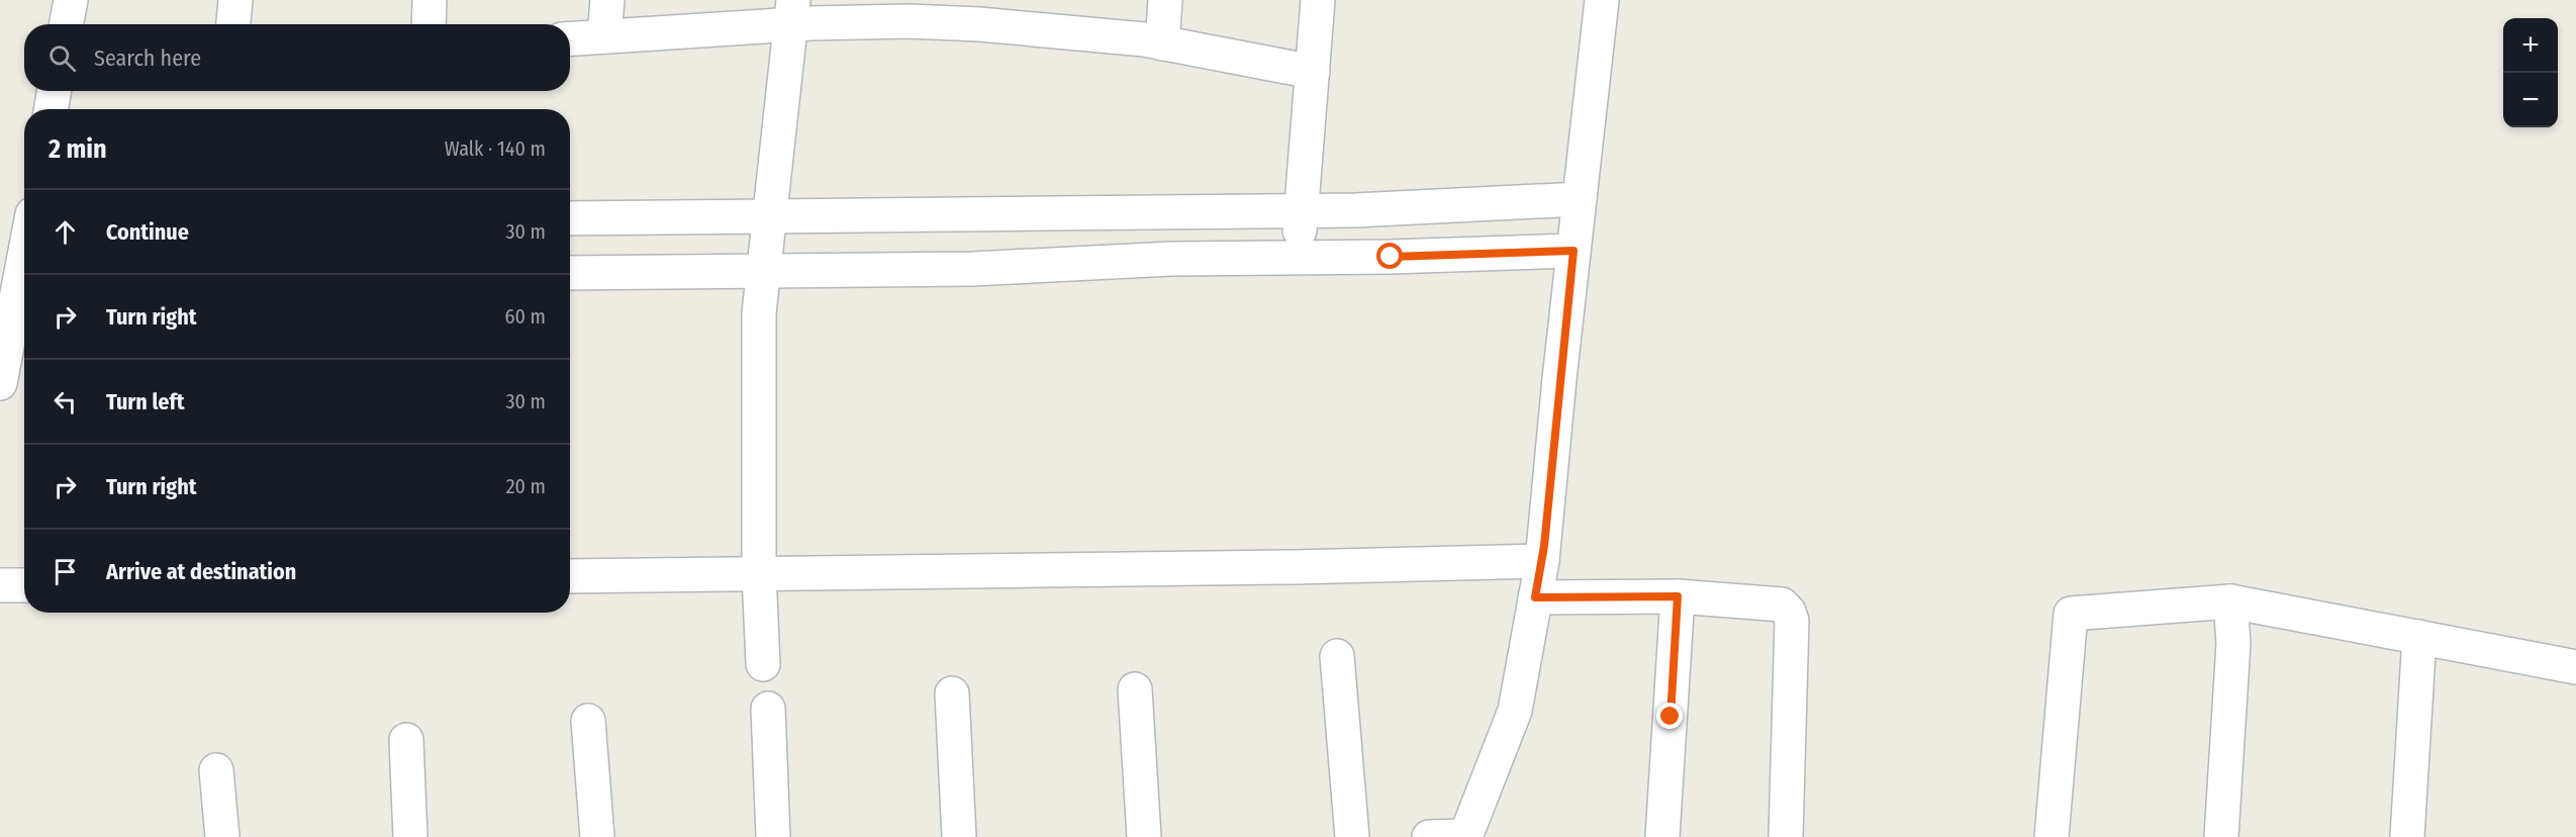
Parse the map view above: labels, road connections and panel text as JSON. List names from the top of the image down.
{
  "page": {
    "map_buttons": ["+", "−"],
    "search": "Search here",
    "heading": ["2 min", "Walk · 140 m"],
    "list": [
      ["Continue", "30 m"],
      ["Turn right", "60 m"],
      ["Turn left", "30 m"],
      ["Turn right", "20 m"],
      "Arrive at destination"
    ]
  }
}
